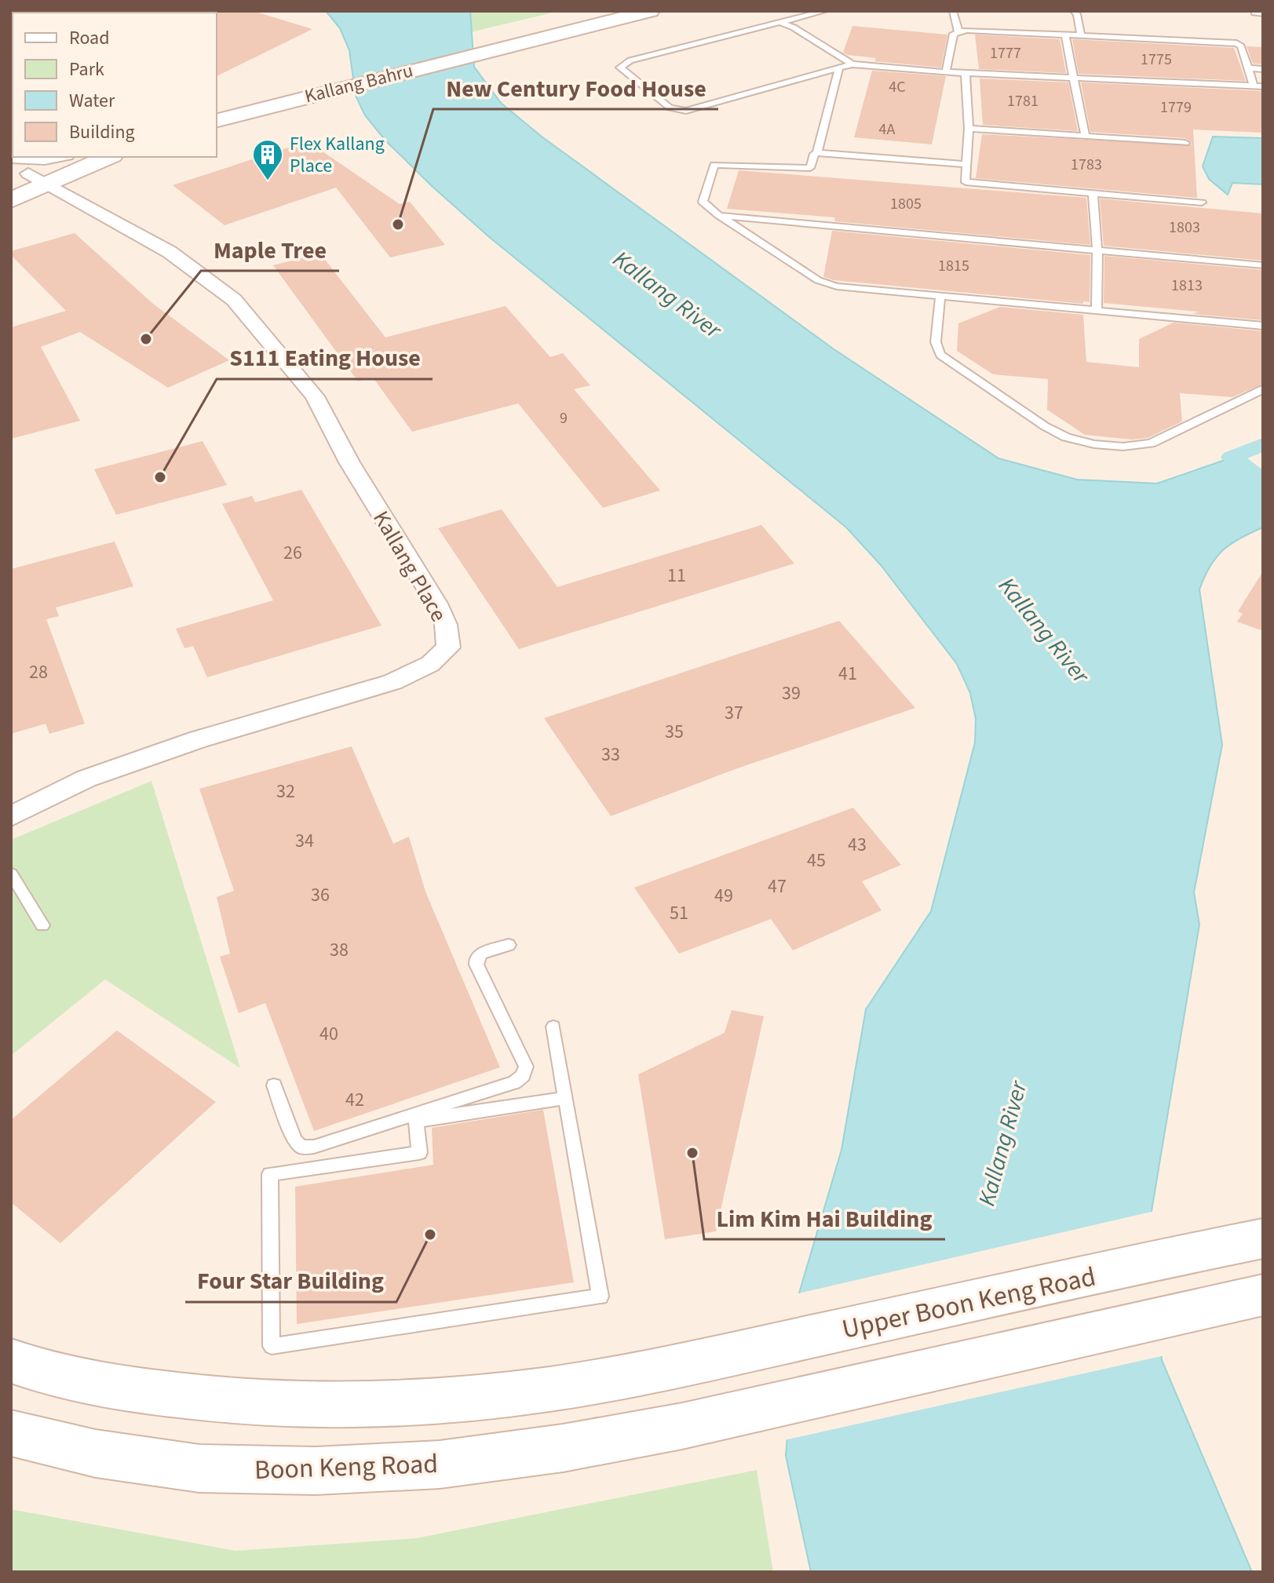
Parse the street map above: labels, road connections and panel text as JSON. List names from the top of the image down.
{
  "streets": {
    "main road": ["Kallang Bahru", "Upper Boon Keng Road", "Boon Keng Road"],
    "street": ["Kallang Place"]
  },
  "water": ["Kallang River"],
  "places": {
    "building": ["Flex Kallang Place"],
    "other": [
      "New Century Food House",
      "Maple Tree",
      "S111 Eating House",
      "Lim Kim Hai Building",
      "Four Star Building"
    ]
  },
  "house_numbers": [
    "1777",
    "1775",
    "4C",
    "1781",
    "1779",
    "4A",
    "1783",
    "1805",
    "1803",
    "1815",
    "1813",
    "9",
    "26",
    "11",
    "28",
    "41",
    "39",
    "37",
    "35",
    "33",
    "32",
    "34",
    "43",
    "45",
    "47",
    "36",
    "49",
    "51",
    "38",
    "40",
    "42"
  ],
  "legend": [
    "Road",
    "Park",
    "Water",
    "Building"
  ]
}
